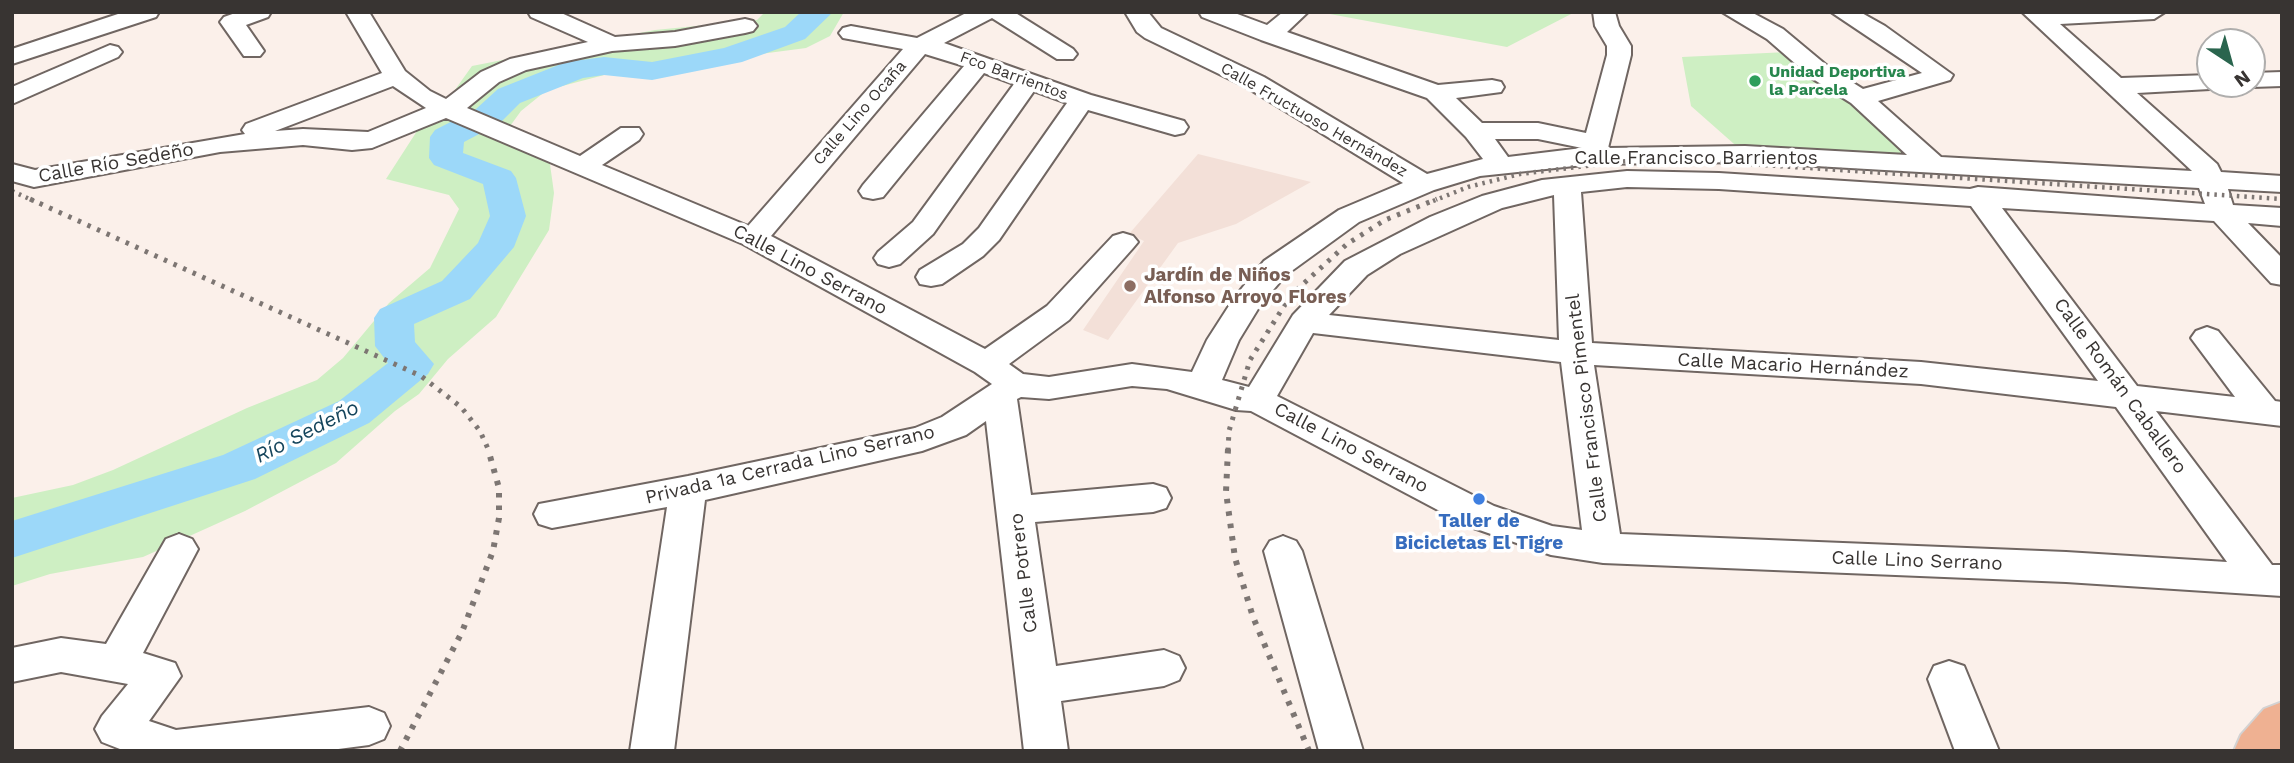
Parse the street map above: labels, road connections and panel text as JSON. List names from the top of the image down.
{
  "streets": {
    "street": [
      "Fco Barrientos",
      "Calle Lino Ocaña",
      "Calle Fructuoso Hernández",
      "Calle Francisco Barrientos",
      "Calle Río Sedeño",
      "Calle Lino Serrano",
      "Calle Macario Hernández",
      "Calle Román Caballero",
      "Calle Francisco Pimentel",
      "Privada 1a Cerrada Lino Serrano",
      "Calle Potrero"
    ]
  },
  "crossings": [
    ["Fco Barrientos", "Calle Lino Ocaña"],
    ["Calle Lino Ocaña", "Calle Lino Serrano"],
    ["Calle Fructuoso Hernández", "Calle Francisco Barrientos"],
    ["Calle Francisco Barrientos", "Calle Lino Serrano"],
    ["Calle Francisco Barrientos", "Calle Macario Hernández"],
    ["Calle Francisco Barrientos", "Calle Román Caballero"],
    ["Calle Francisco Barrientos", "Calle Francisco Pimentel"],
    ["Calle Lino Serrano", "Calle Román Caballero"],
    ["Calle Lino Serrano", "Calle Francisco Pimentel"],
    ["Calle Lino Serrano", "Privada 1a Cerrada Lino Serrano"],
    ["Calle Lino Serrano", "Calle Potrero"],
    ["Calle Macario Hernández", "Calle Román Caballero"],
    ["Calle Macario Hernández", "Calle Francisco Pimentel"],
    ["Privada 1a Cerrada Lino Serrano", "Calle Potrero"]
  ],
  "water": ["Río Sedeño"],
  "places": ["Unidad Deportiva la Parcela", "Jardín de Niños Alfonso Arroyo Flores", "Taller de Bicicletas El Tigre"],
  "north": "bottom right"
}
